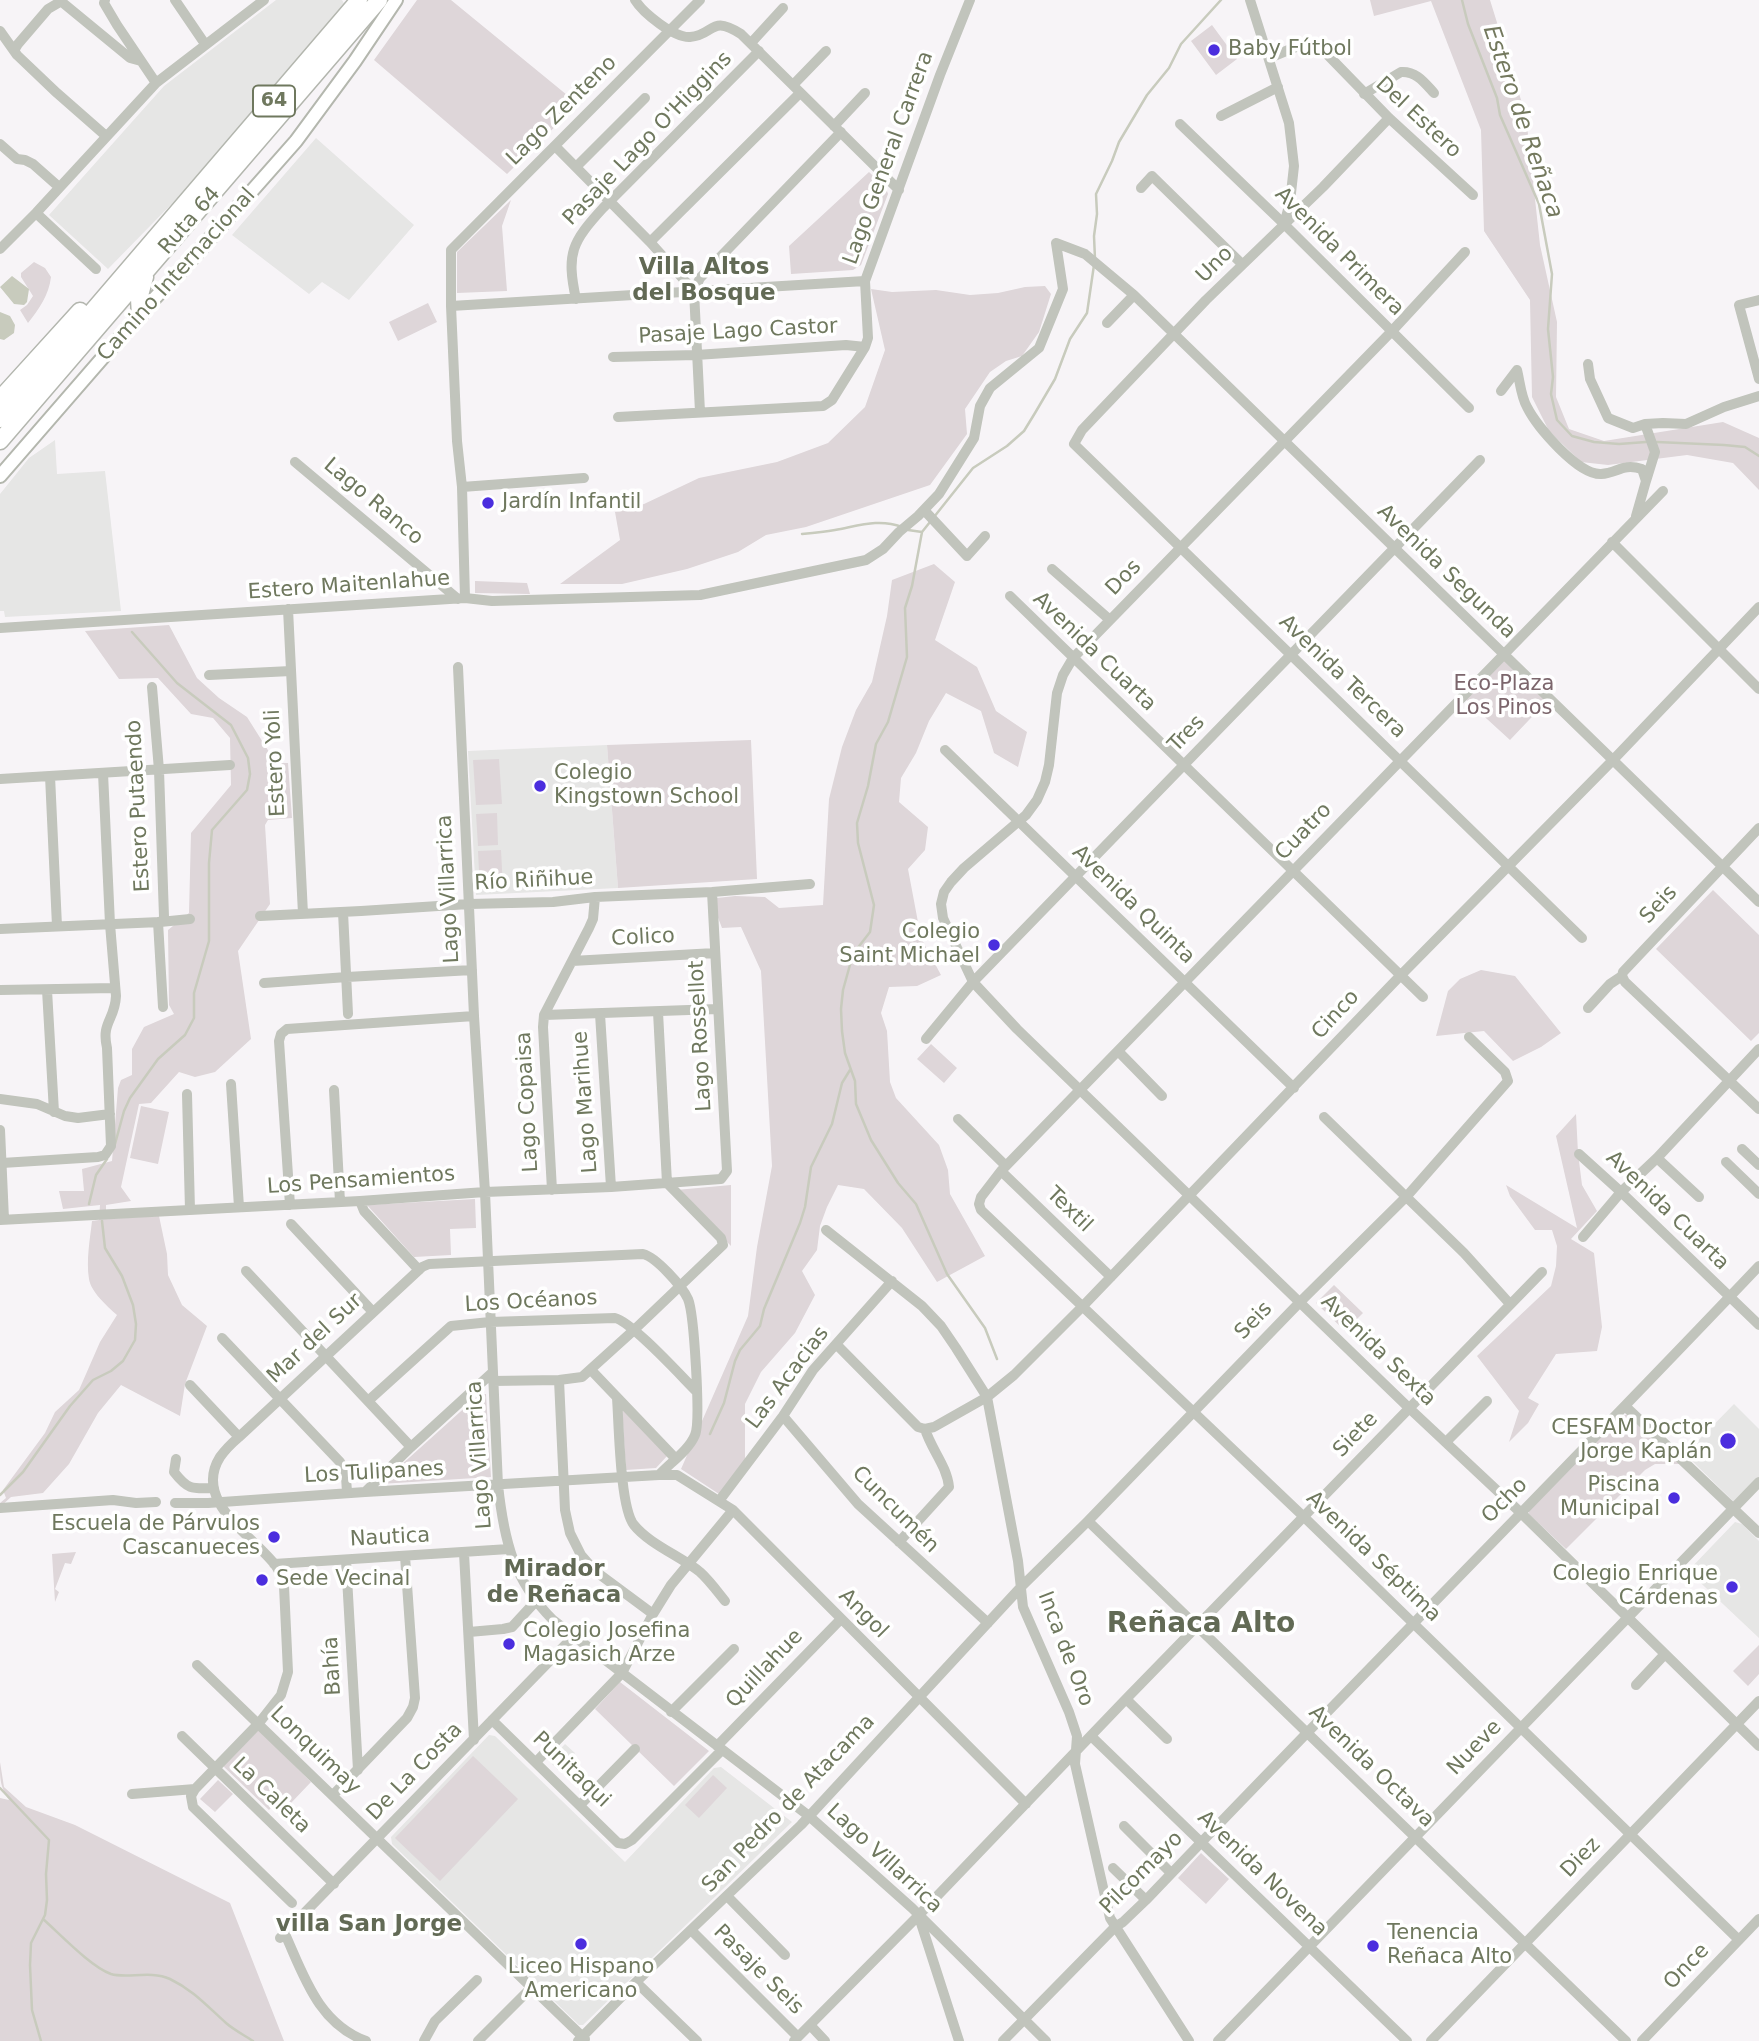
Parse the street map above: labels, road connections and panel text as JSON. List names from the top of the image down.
{
  "streets": {
    "highway": ["64", "Ruta 64"],
    "main road": ["Camino Internacional"],
    "street": [
      "Lago Zenteno",
      "Del Estero",
      "Pasaje Lago O'Higgins",
      "Lago General Carrera",
      "Avenida Primera",
      "Uno",
      "Pasaje Lago Castor",
      "Lago Ranco",
      "Avenida Segunda",
      "Dos",
      "Estero Maitenlahue",
      "Avenida Cuarta",
      "Avenida Tercera",
      "Tres",
      "Estero Yoli",
      "Estero Putaendo",
      "Cuatro",
      "Río Riñihue",
      "Lago Villarrica",
      "Avenida Quinta",
      "Seis",
      "Colico",
      "Cinco",
      "Lago Rossellot",
      "Lago Copaisa",
      "Lago Marihue",
      "Los Pensamientos",
      "Textil",
      "Los Océanos",
      "Mar del Sur",
      "Avenida Sexta",
      "Las Acacias",
      "Siete",
      "Los Tulipanes",
      "Ocho",
      "Cuncumén",
      "Nautica",
      "Avenida Séptima",
      "Angol",
      "Inca de Oro",
      "Bahía",
      "Quillahue",
      "Nueve",
      "Lonquimay",
      "Avenida Octava",
      "Punitaqui",
      "De La Costa",
      "La Caleta",
      "San Pedro de Atacama",
      "Diez",
      "Pilcomayo",
      "Avenida Novena",
      "Once",
      "Pasaje Seis"
    ]
  },
  "crossings": [
    ["Del Estero", "Uno"],
    ["Lago General Carrera", "Pasaje Lago Castor"],
    ["Avenida Primera", "Uno"],
    ["Avenida Primera", "Dos"],
    ["Uno", "Avenida Segunda"],
    ["Uno", "Avenida Tercera"],
    ["Lago Ranco", "Estero Maitenlahue"],
    ["Avenida Segunda", "Dos"],
    ["Avenida Segunda", "Estero Maitenlahue"],
    ["Avenida Segunda", "Tres"],
    ["Avenida Segunda", "Cuatro"],
    ["Avenida Segunda", "Seis"],
    ["Avenida Segunda", "Cinco"],
    ["Dos", "Avenida Cuarta"],
    ["Dos", "Avenida Tercera"],
    ["Dos", "Tres"],
    ["Dos", "Avenida Quinta"],
    ["Dos", "Avenida Sexta"],
    ["Estero Maitenlahue", "Estero Yoli"],
    ["Avenida Cuarta", "Tres"],
    ["Avenida Cuarta", "Cuatro"],
    ["Avenida Cuarta", "Cinco"],
    ["Avenida Cuarta", "Ocho"],
    ["Avenida Tercera", "Tres"],
    ["Avenida Tercera", "Cuatro"],
    ["Avenida Tercera", "Cinco"],
    ["Tres", "Avenida Quinta"],
    ["Tres", "Avenida Sexta"],
    ["Estero Yoli", "Río Riñihue"],
    ["Cuatro", "Avenida Quinta"],
    ["Cuatro", "Textil"],
    ["Cuatro", "Avenida Sexta"],
    ["Cuatro", "Avenida Séptima"],
    ["Río Riñihue", "Lago Villarrica"],
    ["Río Riñihue", "Lago Rossellot"],
    ["Río Riñihue", "Lago Copaisa"],
    ["Lago Villarrica", "Los Pensamientos"],
    ["Lago Villarrica", "Los Océanos"],
    ["Lago Villarrica", "Siete"],
    ["Lago Villarrica", "Los Tulipanes"],
    ["Lago Villarrica", "Nautica"],
    ["Lago Villarrica", "Quillahue"],
    ["Lago Villarrica", "De La Costa"],
    ["Lago Villarrica", "San Pedro de Atacama"],
    ["Lago Villarrica", "Pilcomayo"],
    ["Avenida Quinta", "Cinco"],
    ["Seis", "Avenida Sexta"],
    ["Seis", "Avenida Séptima"],
    ["Seis", "Inca de Oro"],
    ["Seis", "Avenida Octava"],
    ["Seis", "San Pedro de Atacama"],
    ["Colico", "Lago Rossellot"],
    ["Colico", "Lago Copaisa"],
    ["Cinco", "Textil"],
    ["Cinco", "Avenida Sexta"],
    ["Cinco", "Avenida Séptima"],
    ["Cinco", "Inca de Oro"],
    ["Lago Rossellot", "Los Pensamientos"],
    ["Lago Copaisa", "Los Pensamientos"],
    ["Lago Marihue", "Los Pensamientos"],
    ["Avenida Sexta", "Siete"],
    ["Avenida Sexta", "Ocho"],
    ["Avenida Sexta", "Nueve"],
    ["Avenida Sexta", "Diez"],
    ["Las Acacias", "Cuncumén"],
    ["Las Acacias", "Angol"],
    ["Las Acacias", "Inca de Oro"],
    ["Siete", "Avenida Séptima"],
    ["Siete", "Angol"],
    ["Siete", "Inca de Oro"],
    ["Siete", "Avenida Octava"],
    ["Siete", "Avenida Novena"],
    ["Siete", "Pasaje Seis"],
    ["Los Tulipanes", "Angol"],
    ["Ocho", "Avenida Séptima"],
    ["Ocho", "Avenida Octava"],
    ["Ocho", "Pilcomayo"],
    ["Cuncumén", "San Pedro de Atacama"],
    ["Nautica", "Bahía"],
    ["Avenida Séptima", "Nueve"],
    ["Avenida Séptima", "Diez"],
    ["Avenida Séptima", "Once"],
    ["Angol", "Quillahue"],
    ["Angol", "San Pedro de Atacama"],
    ["Inca de Oro", "San Pedro de Atacama"],
    ["Inca de Oro", "Pilcomayo"],
    ["Quillahue", "Punitaqui"],
    ["Nueve", "Avenida Octava"],
    ["Nueve", "Avenida Novena"],
    ["Lonquimay", "De La Costa"],
    ["Lonquimay", "San Pedro de Atacama"],
    ["Avenida Octava", "Diez"],
    ["Avenida Octava", "Pilcomayo"],
    ["Punitaqui", "De La Costa"],
    ["De La Costa", "La Caleta"],
    ["San Pedro de Atacama", "Pasaje Seis"],
    ["Pilcomayo", "Avenida Novena"]
  ],
  "districts": [
    "Villa Altos del Bosque",
    "Mirador de Reñaca",
    "Reñaca Alto",
    "villa San Jorge"
  ],
  "water": ["Estero de Reñaca"],
  "parks": ["Eco-Plaza Los Pinos"],
  "places": [
    "Baby Fútbol",
    "Jardín Infantil",
    "Colegio Kingstown School",
    "Colegio Saint Michael",
    "CESFAM Doctor Jorge Kaplán",
    "Piscina Municipal",
    "Escuela de Párvulos Cascanueces",
    "Sede Vecinal",
    "Colegio Enrique Cárdenas",
    "Colegio Josefina Magasich Arze",
    "Liceo Hispano Americano",
    "Tenencia Reñaca Alto"
  ]
}
